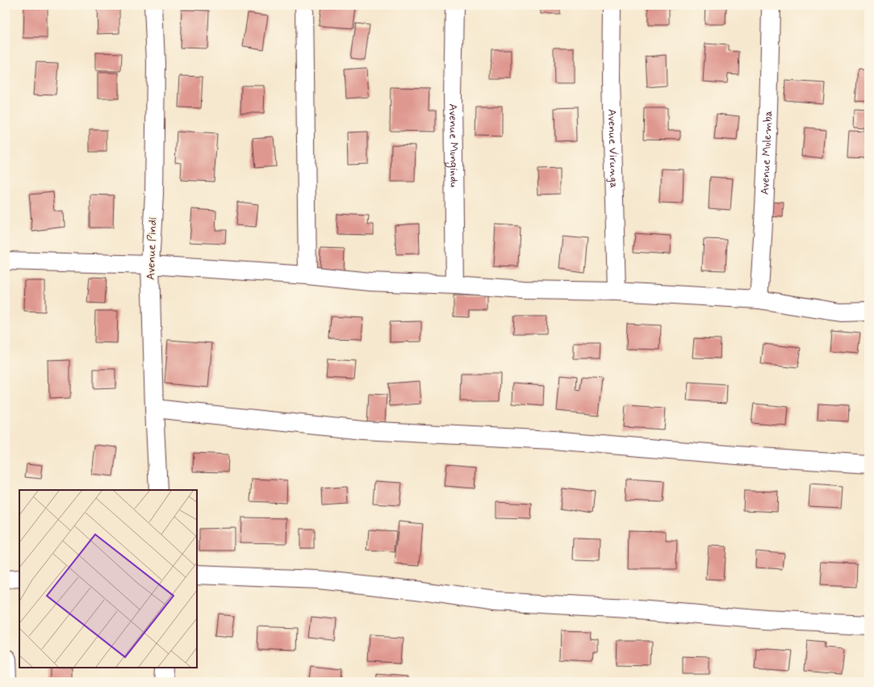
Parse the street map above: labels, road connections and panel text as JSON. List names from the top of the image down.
{
  "streets": {
    "street": [
      "Avenue Mungindu",
      "Avenue Virunga",
      "Avenue Mulemba",
      "Avenue Pindi"
    ]
  }
}
